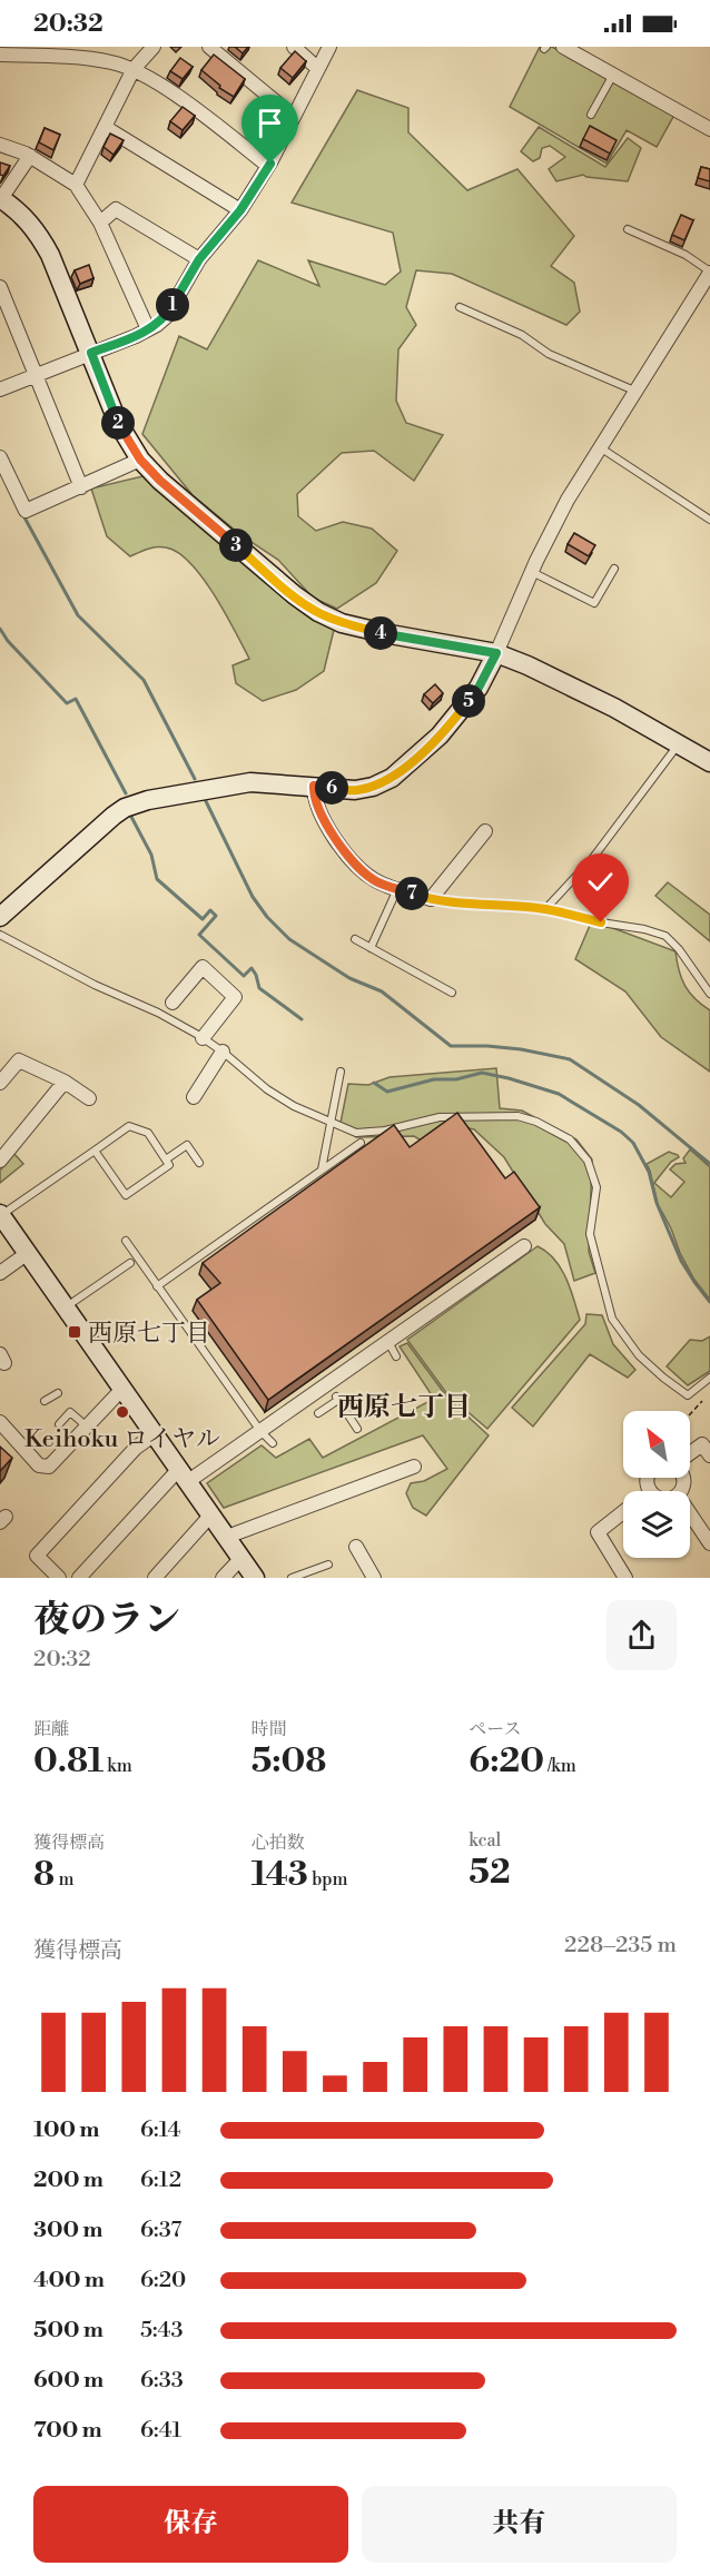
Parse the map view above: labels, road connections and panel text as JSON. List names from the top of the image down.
{
  "districts": ["西原七丁目"],
  "places": {
    "transit": ["西原七丁目"],
    "other": ["Keihoku ロイヤル"]
  },
  "north": "top left",
  "page": {
    "status": "20:32",
    "pins": [
      "1",
      "2",
      "3",
      "4",
      "5",
      "6",
      "7"
    ],
    "heading": ["夜のラン", "20:32"],
    "stats": [
      ["距離", "0.81 km"],
      ["時間", "5:08"],
      ["ペース", "6:20 /km"],
      ["獲得標高", "8 m"],
      ["心拍数", "143 bpm"],
      ["kcal", "52"]
    ],
    "chart": ["獲得標高", "228–235 m"],
    "list": [
      {
        "name": "100 m",
        "note": "6:14"
      },
      {
        "name": "200 m",
        "note": "6:12"
      },
      {
        "name": "300 m",
        "note": "6:37"
      },
      {
        "name": "400 m",
        "note": "6:20"
      },
      {
        "name": "500 m",
        "note": "5:43"
      },
      {
        "name": "600 m",
        "note": "6:33"
      },
      {
        "name": "700 m",
        "note": "6:41"
      }
    ],
    "buttons": ["保存", "共有"]
  }
}
